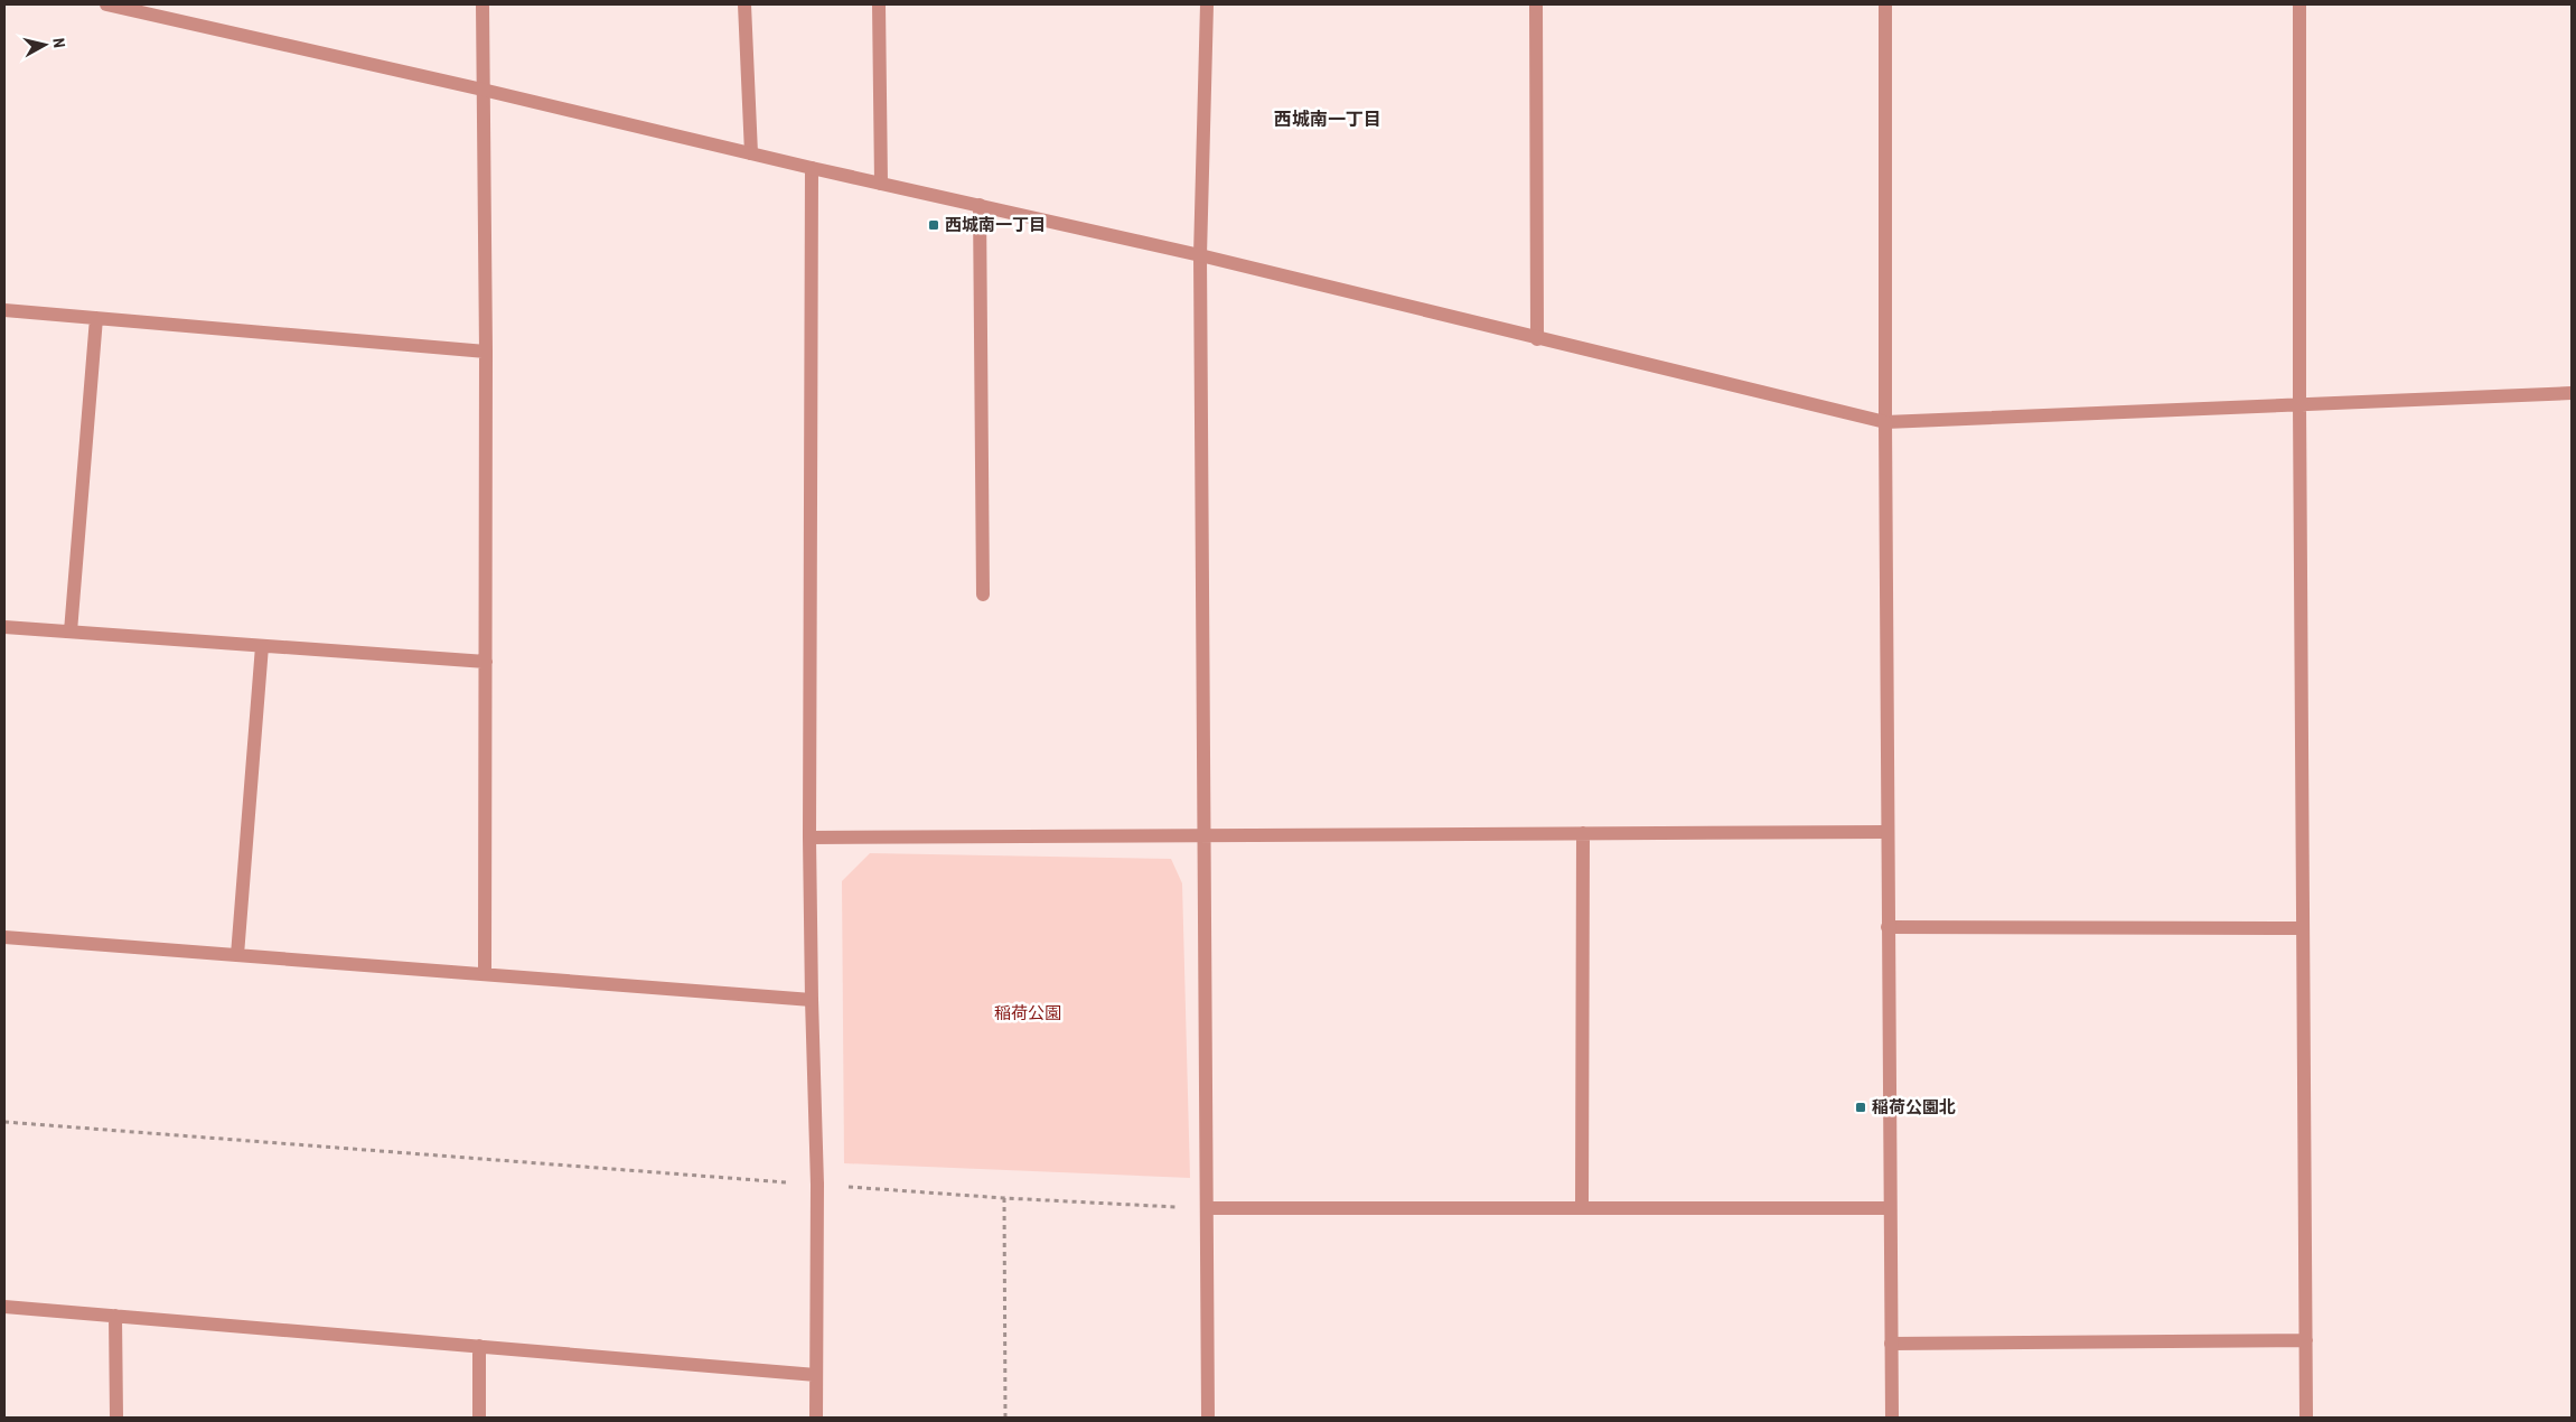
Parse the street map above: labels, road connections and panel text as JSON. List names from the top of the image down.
{
  "districts": ["西城南一丁目"],
  "parks": ["稲荷公園"],
  "places": {
    "transit": ["西城南一丁目", "稲荷公園北"]
  },
  "north": "right"
}
